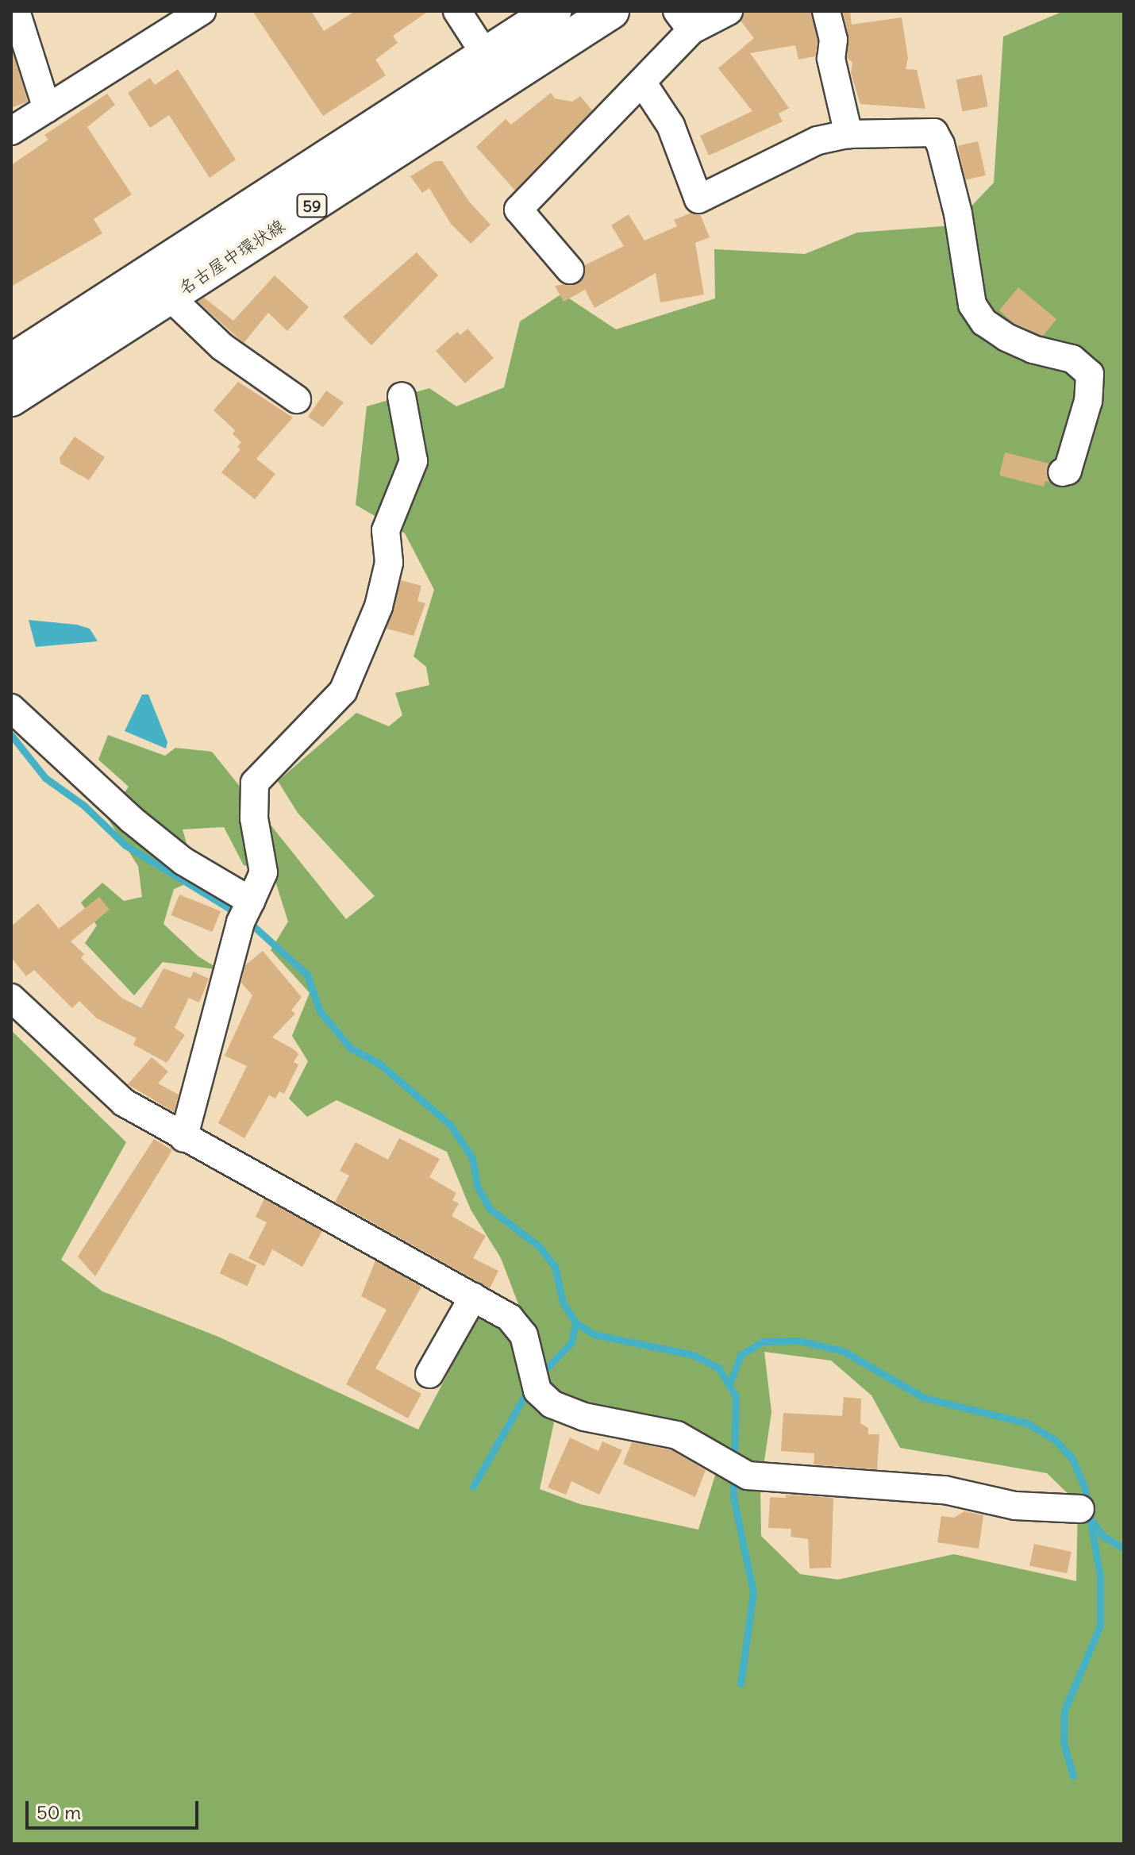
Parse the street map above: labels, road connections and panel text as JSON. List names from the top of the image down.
{
  "streets": {
    "main road": ["59", "名古屋中環状線"]
  },
  "scale_bar": "50 m"
}
